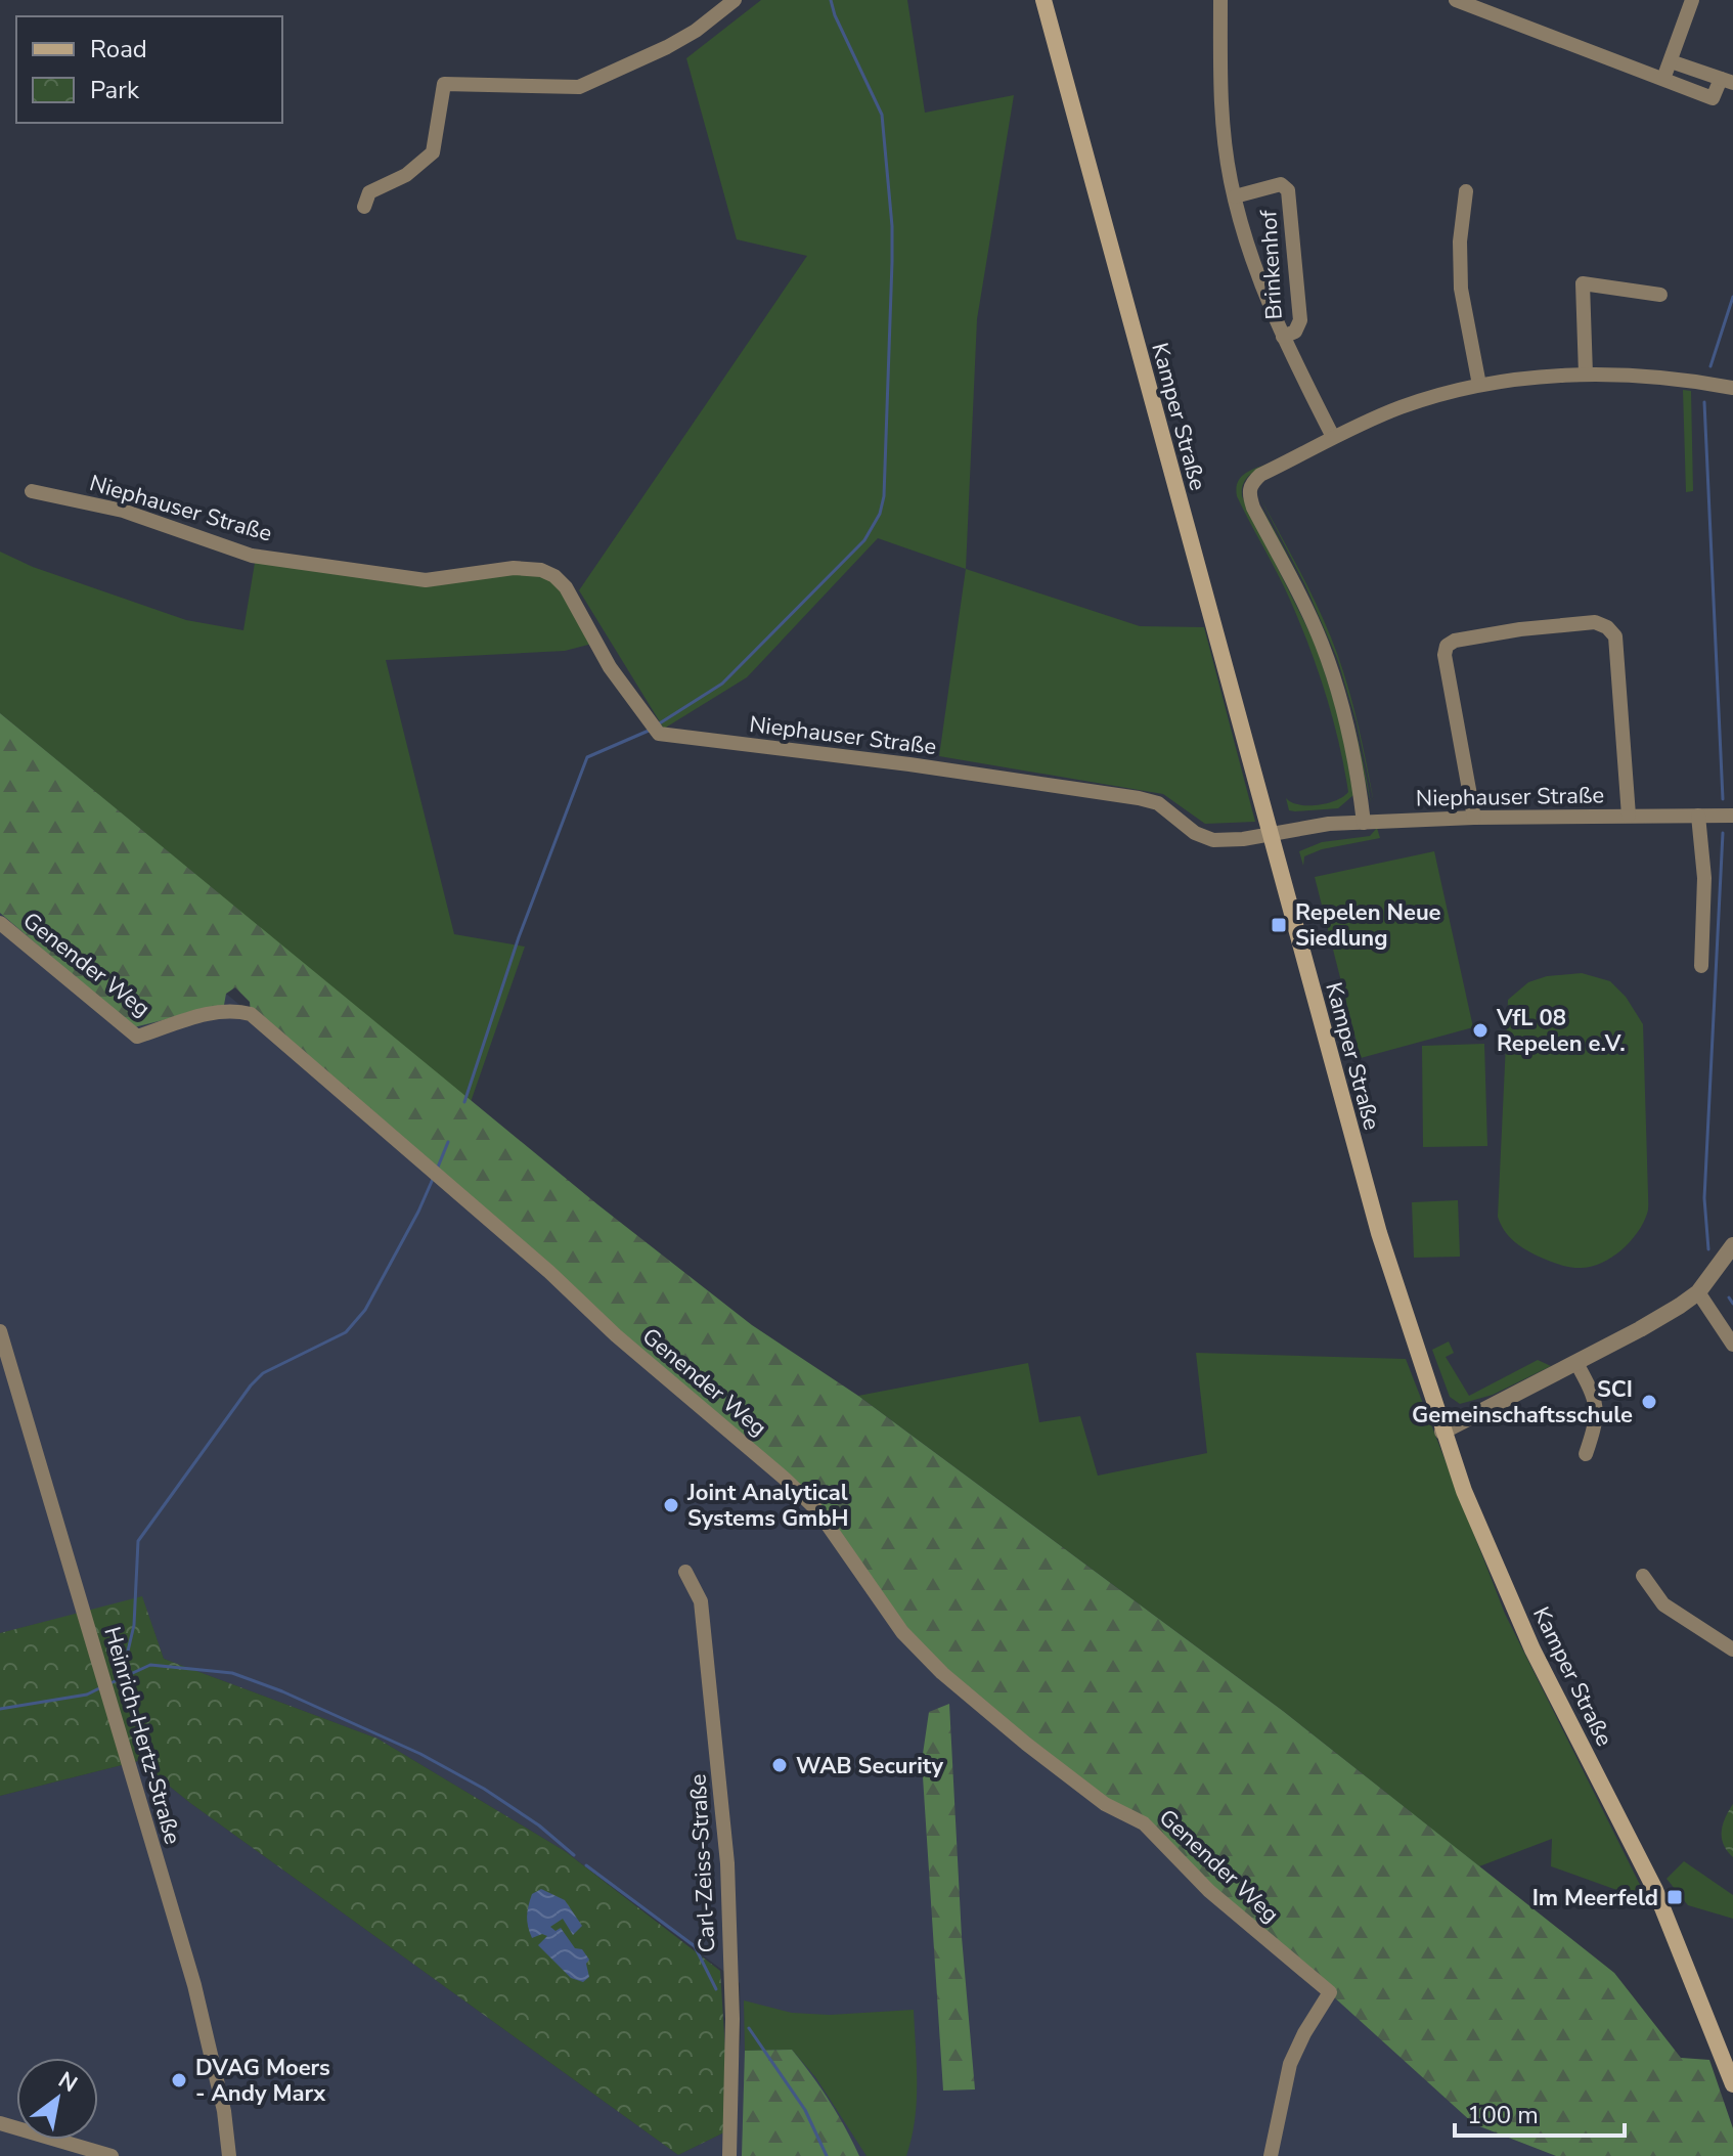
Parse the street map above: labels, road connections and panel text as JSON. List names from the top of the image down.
{
  "streets": {
    "main road": ["Kamper Straße"],
    "street": [
      "Brinkenhof",
      "Niephauser Straße",
      "Genender Weg",
      "Heinrich-Hertz-Straße",
      "Carl-Zeiss-Straße"
    ]
  },
  "crossings": [
    ["Kamper Straße", "Niephauser Straße"]
  ],
  "places": {
    "transit": ["Repelen Neue Siedlung", "Im Meerfeld"],
    "other": [
      "VfL 08 Repelen e.V.",
      "SCI Gemeinschaftsschule",
      "Joint Analytical Systems GmbH",
      "WAB Security",
      "DVAG Moers - Andy Marx"
    ]
  },
  "legend": ["Road", "Park"],
  "scale_bar": "100 m",
  "north": "top right"
}
